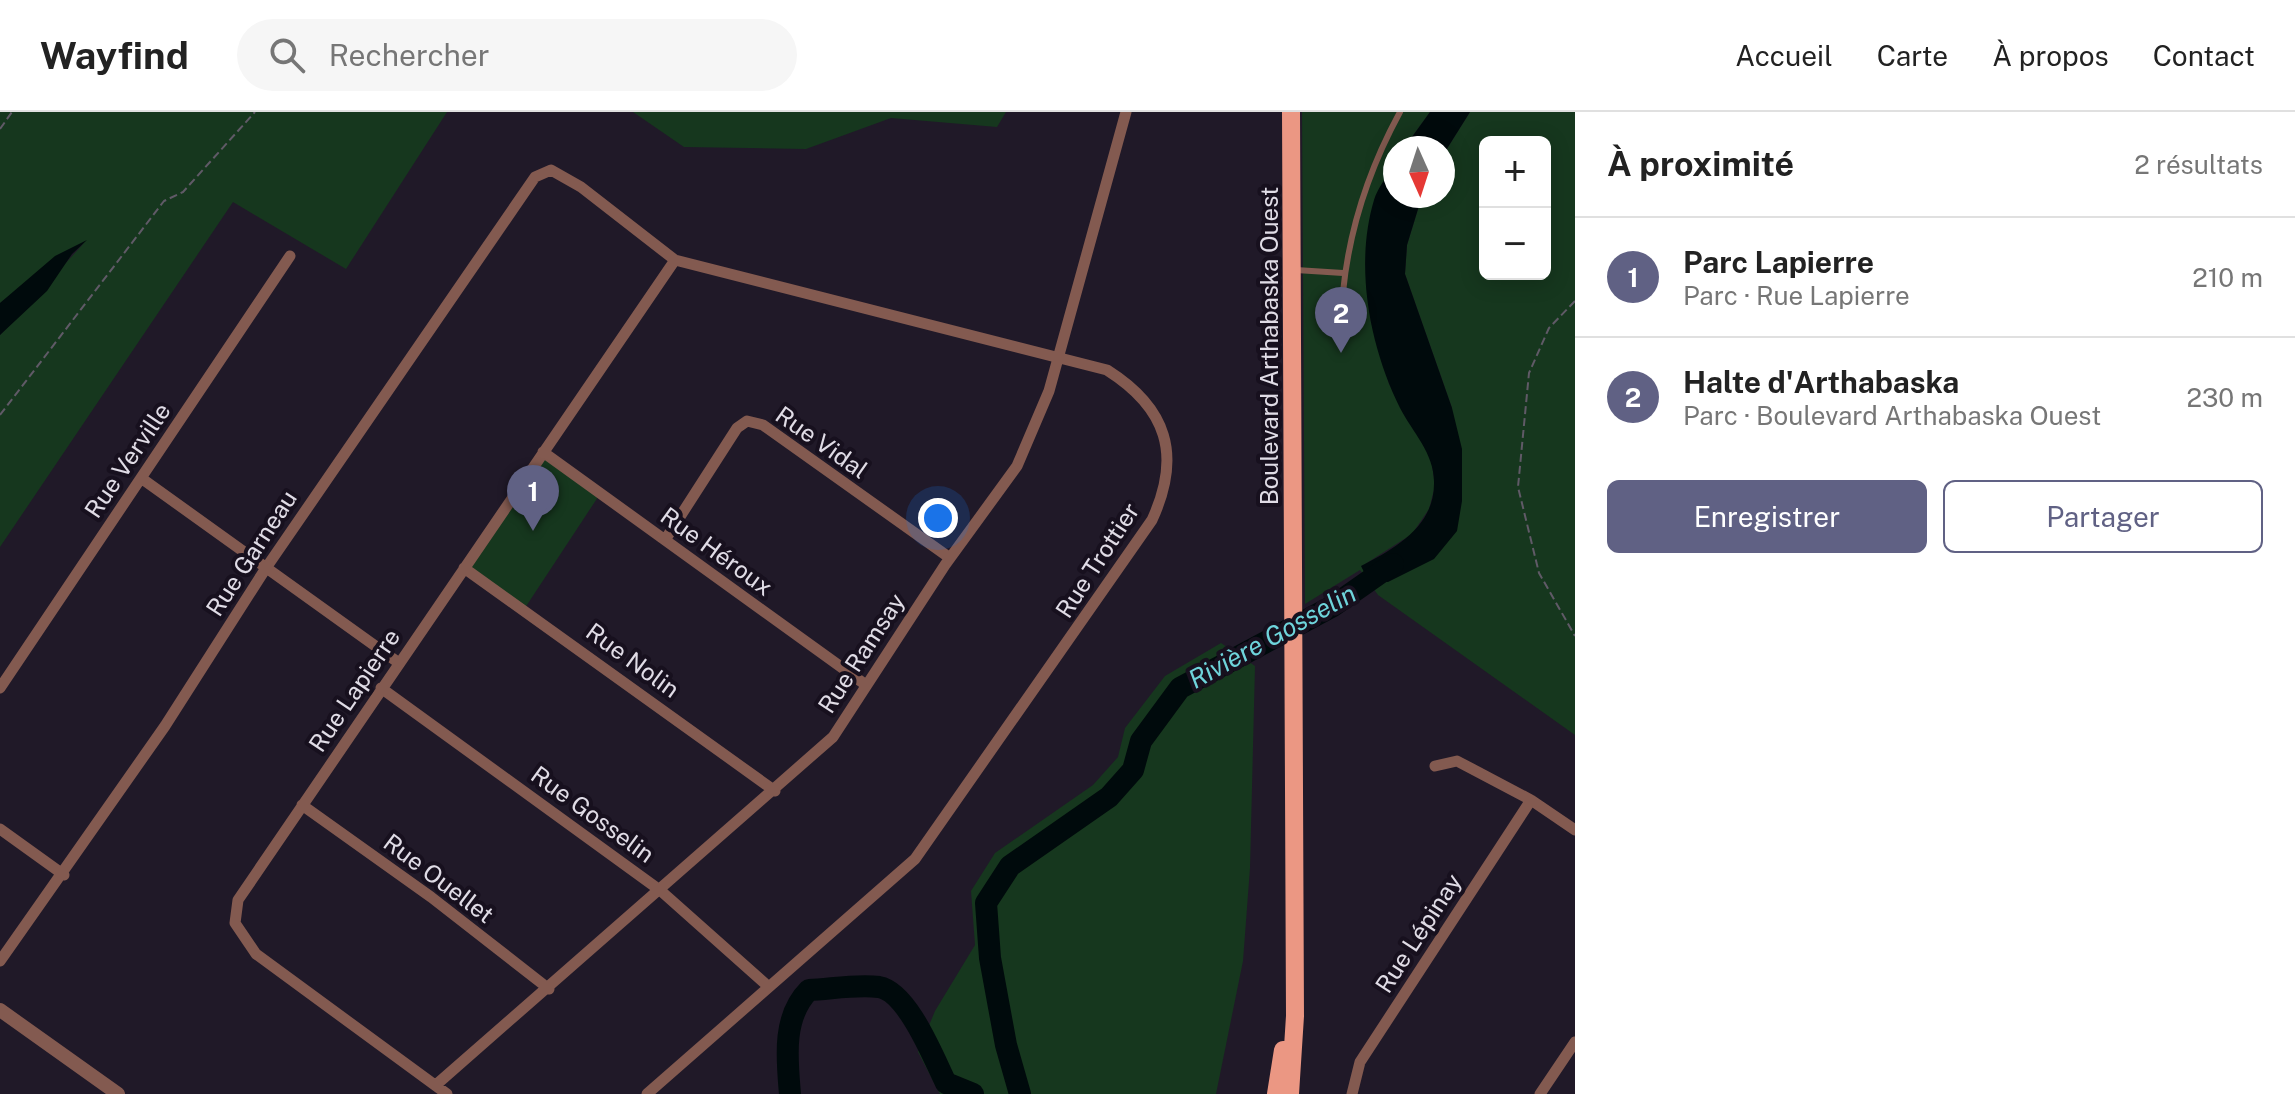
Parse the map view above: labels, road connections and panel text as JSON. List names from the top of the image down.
{
  "streets": {
    "main road": ["Boulevard Arthabaska Ouest"],
    "street": [
      "Rue Vidal",
      "Rue Verville",
      "Rue Héroux",
      "Rue Garneau",
      "Rue Trottier",
      "Rue Ramsay",
      "Rue Nolin",
      "Rue Lapierre",
      "Rue Gosselin",
      "Rue Ouellet",
      "Rue Lépinay"
    ]
  },
  "crossings": [
    ["Rue Vidal", "Rue Héroux"],
    ["Rue Vidal", "Rue Ramsay"],
    ["Rue Héroux", "Rue Ramsay"],
    ["Rue Héroux", "Rue Lapierre"],
    ["Rue Garneau", "Rue Trottier"],
    ["Rue Trottier", "Rue Ramsay"],
    ["Rue Trottier", "Rue Lapierre"],
    ["Rue Trottier", "Rue Gosselin"],
    ["Rue Ramsay", "Rue Nolin"],
    ["Rue Ramsay", "Rue Lapierre"],
    ["Rue Ramsay", "Rue Gosselin"],
    ["Rue Ramsay", "Rue Ouellet"],
    ["Rue Nolin", "Rue Lapierre"],
    ["Rue Lapierre", "Rue Gosselin"],
    ["Rue Lapierre", "Rue Ouellet"]
  ],
  "water": ["Rivière Gosselin"],
  "north": "bottom",
  "page": {
    "header": "Wayfind",
    "search": "Rechercher",
    "nav": [
      "Accueil",
      "Carte",
      "À propos",
      "Contact"
    ],
    "heading": ["À proximité", "2 résultats"],
    "map_buttons": ["+", "−"],
    "list": [
      {
        "mark": "1",
        "name": "Parc Lapierre",
        "note": "Parc · Rue Lapierre",
        "value": "210 m"
      },
      {
        "mark": "2",
        "name": "Halte d'Arthabaska",
        "note": "Parc · Boulevard Arthabaska Ouest",
        "value": "230 m"
      }
    ],
    "pins": ["2", "1"],
    "buttons": ["Enregistrer", "Partager"]
  }
}
